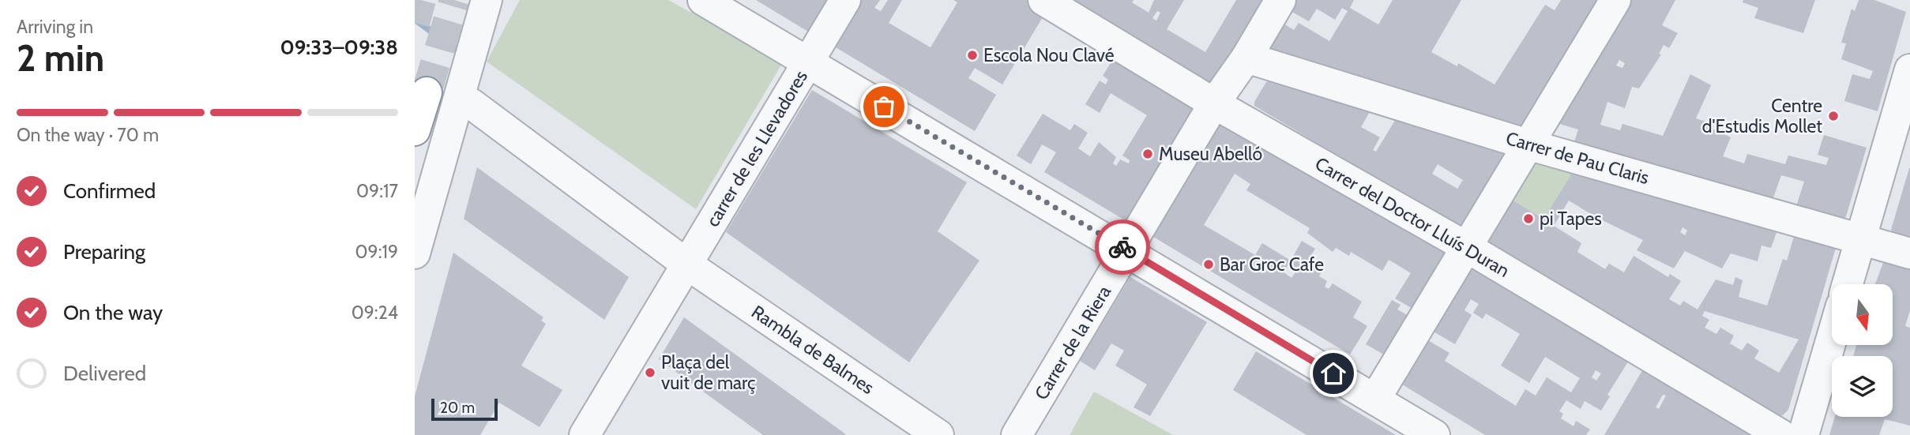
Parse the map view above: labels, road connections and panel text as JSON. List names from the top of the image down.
{
  "streets": {
    "street": [
      "carrer de les Llevadores",
      "Carrer de Pau Claris",
      "Carrer del Doctor Lluís Duran",
      "Carrer de la Riera",
      "Rambla de Balmes"
    ]
  },
  "crossings": [
    ["carrer de les Llevadores", "Rambla de Balmes"],
    ["Carrer de Pau Claris", "Carrer de la Riera"],
    ["Carrer del Doctor Lluís Duran", "Carrer de la Riera"]
  ],
  "places": [
    "Escola Nou Clavé",
    "Centre d'Estudis Mollet",
    "Museu Abelló",
    "pi Tapes",
    "Bar Groc Cafe",
    "Plaça del vuit de març"
  ],
  "scale_bar": "20 m",
  "north": "bottom",
  "page": {
    "heading": ["2 min", "Arriving in", "09:33–09:38"],
    "bar": "On the way · 70 m",
    "list": [
      ["Confirmed", "09:17"],
      ["Preparing", "09:19"],
      ["On the way", "09:24"],
      "Delivered"
    ],
    "scale": "20 m"
  }
}
